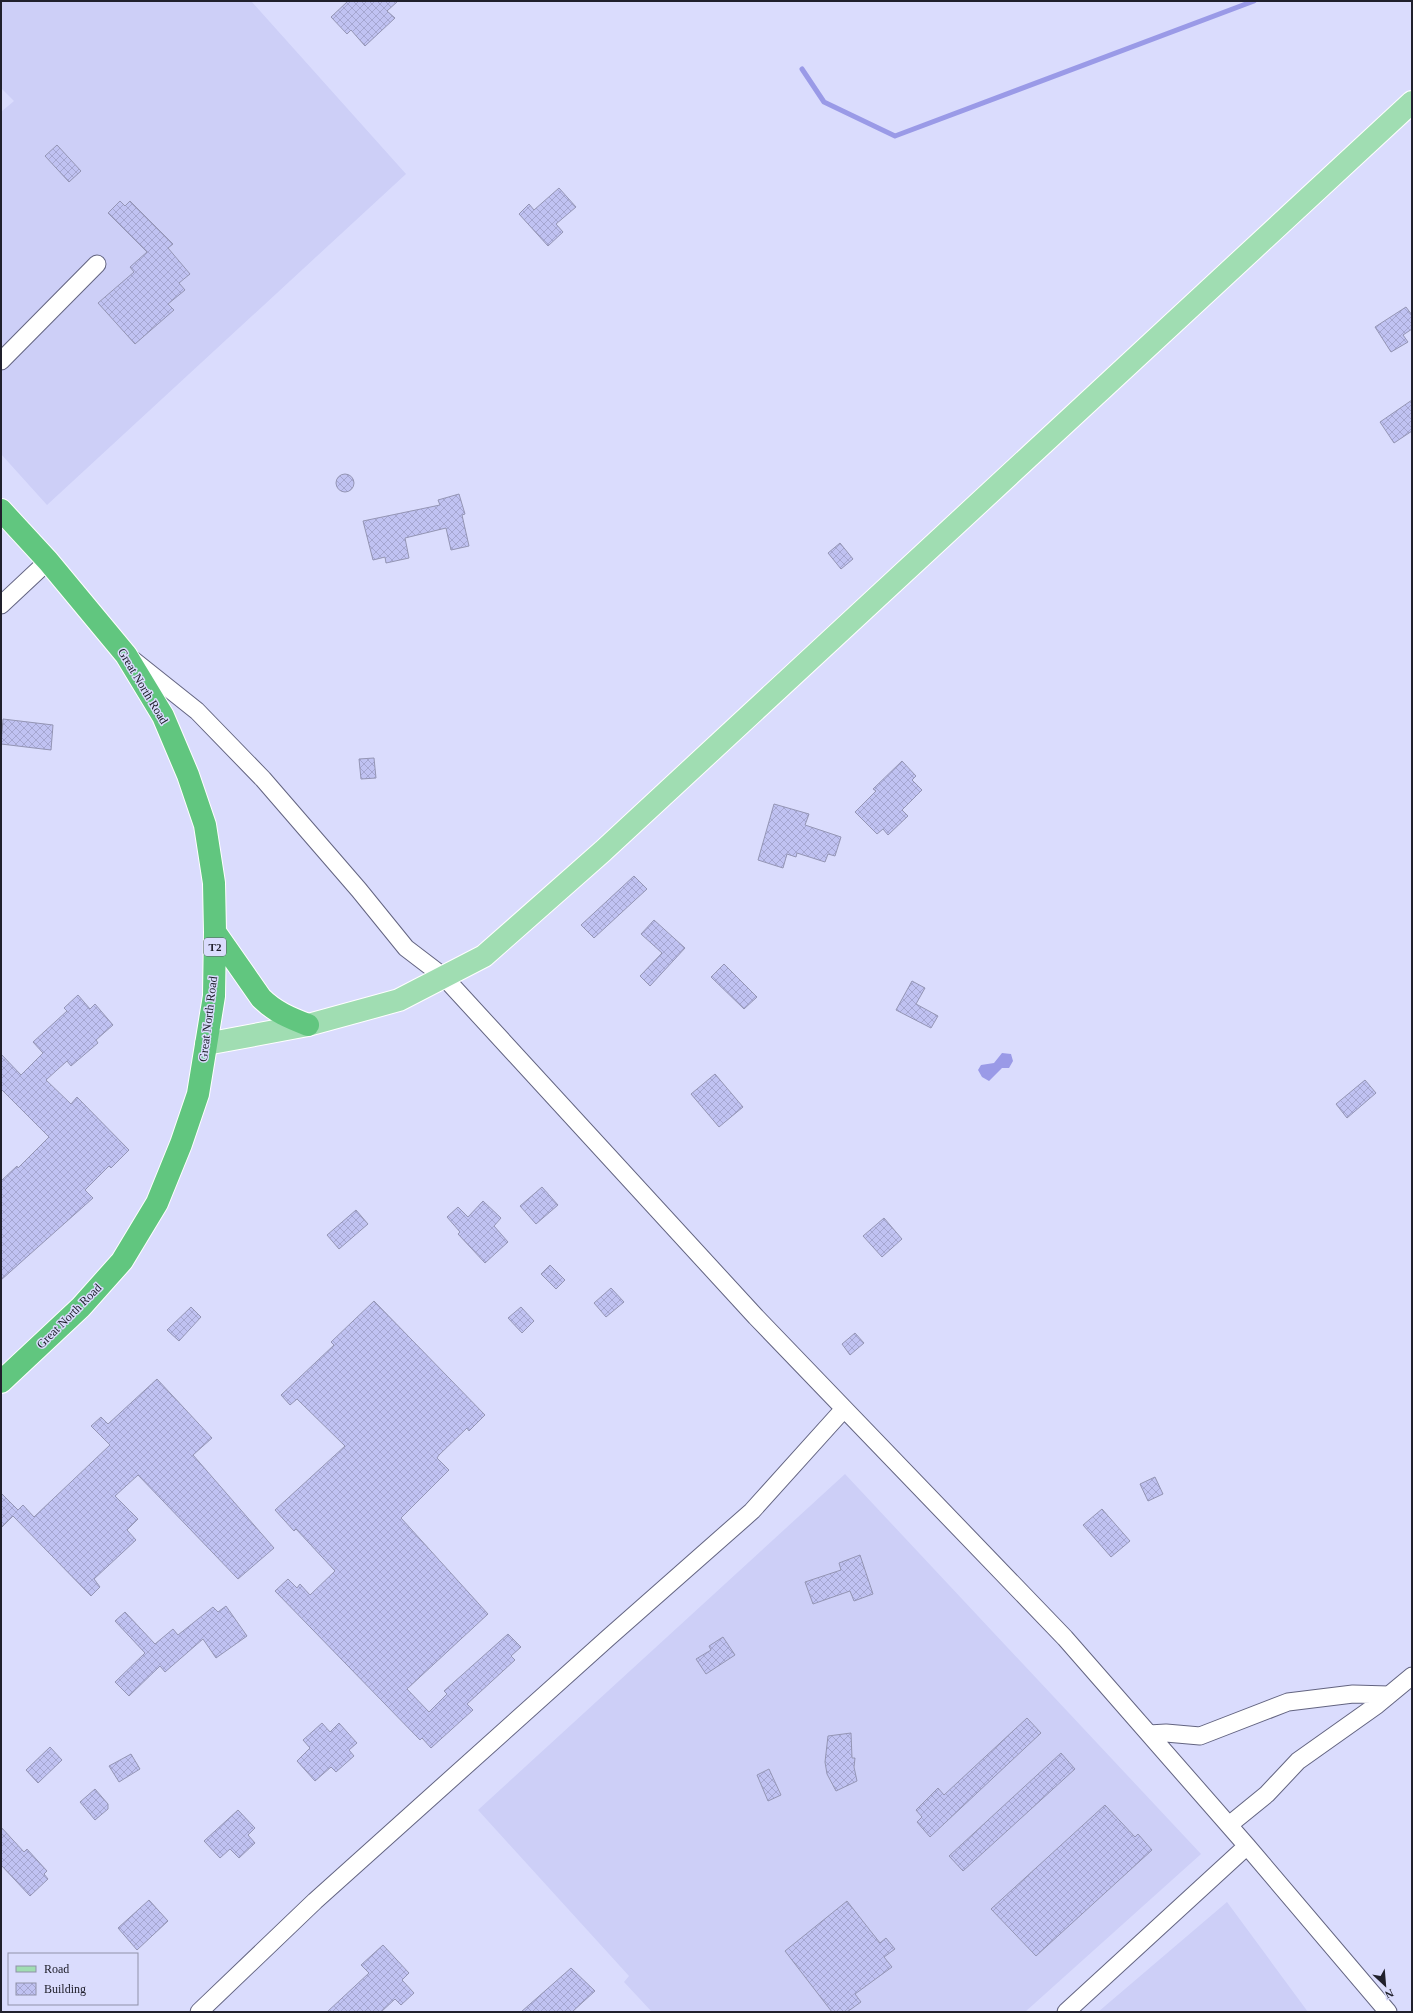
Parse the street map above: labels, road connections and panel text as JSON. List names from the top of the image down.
{
  "streets": {
    "highway": ["Great North Road", "T2"]
  },
  "legend": ["Road", "Building"],
  "north": "bottom right"
}
